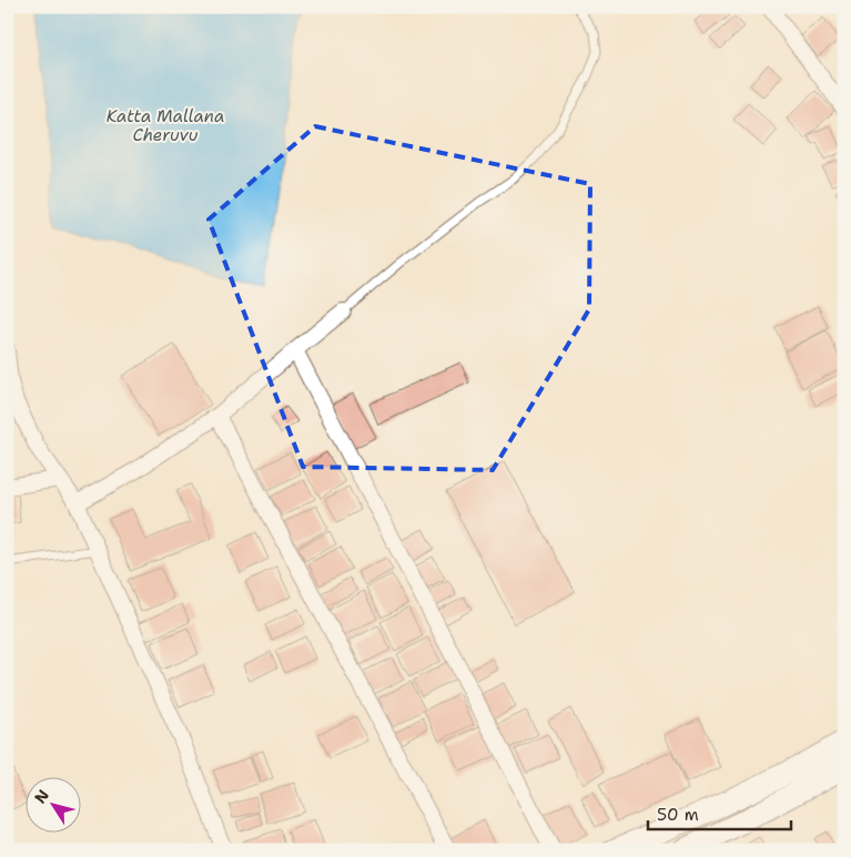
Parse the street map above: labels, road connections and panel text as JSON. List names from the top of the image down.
{
  "water": ["Katta Mallana Cheruvu"],
  "scale_bar": "50 m",
  "north": "top left"
}
